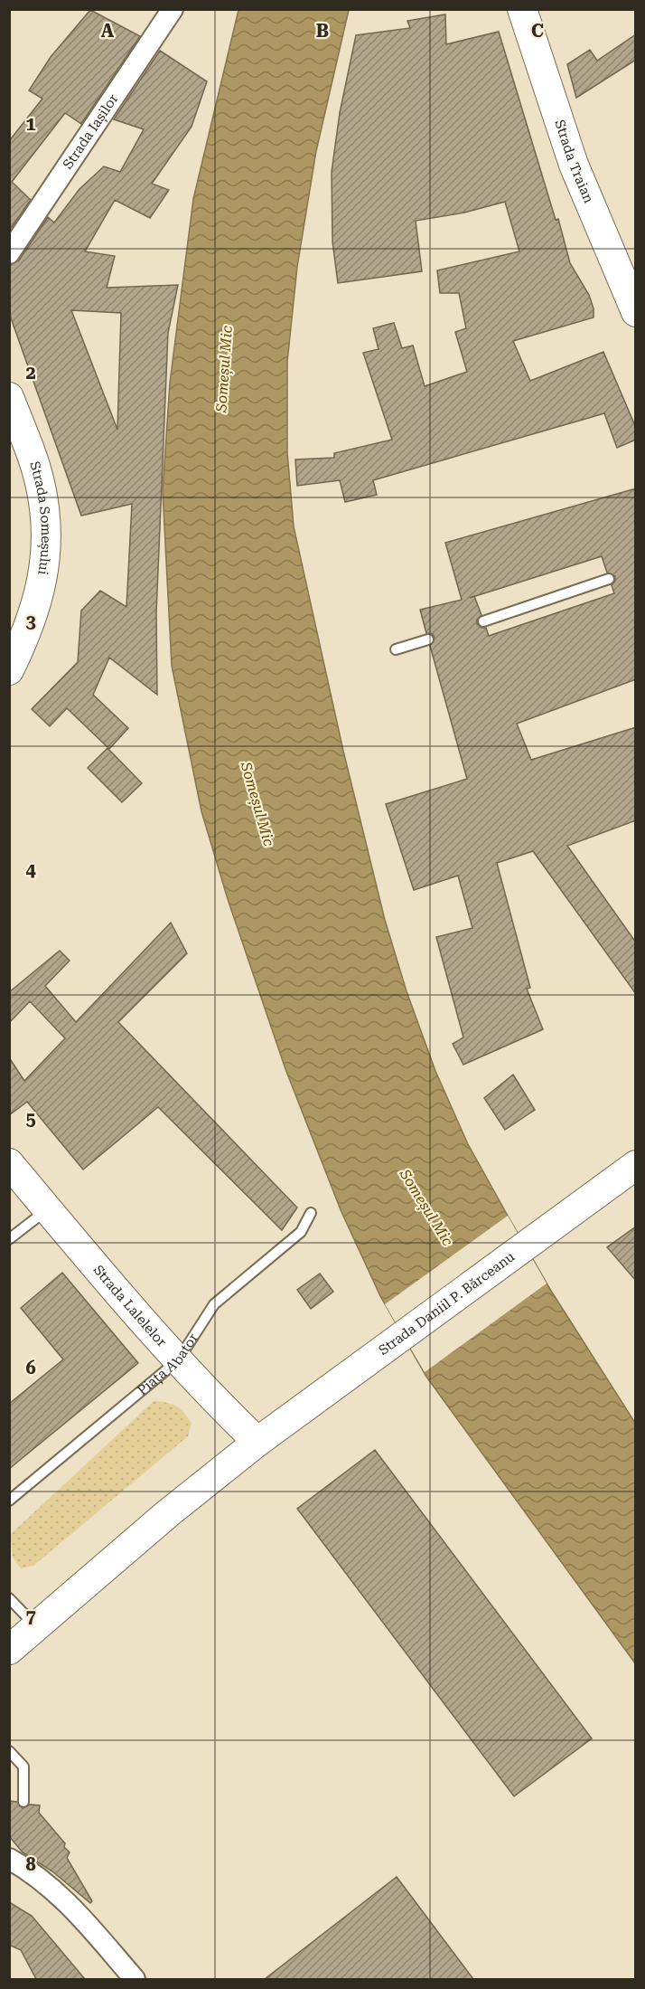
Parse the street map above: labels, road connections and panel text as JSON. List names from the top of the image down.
{
  "streets": {
    "main road": [
      "Strada Traian",
      "Strada Someșului",
      "Strada Daniil P. Bărceanu",
      "Strada Lalelelor"
    ],
    "street": ["Strada Iașilor"],
    "lane": ["Piața Abator"]
  },
  "crossings": [
    ["Strada Daniil P. Bărceanu", "Strada Lalelelor"],
    ["Strada Lalelelor", "Piața Abator"]
  ],
  "water": ["Someșul Mic"],
  "grid": {
    "columns": ["A", "B", "C"],
    "rows": [
      "1",
      "2",
      "3",
      "4",
      "5",
      "6",
      "7",
      "8"
    ]
  }
}
